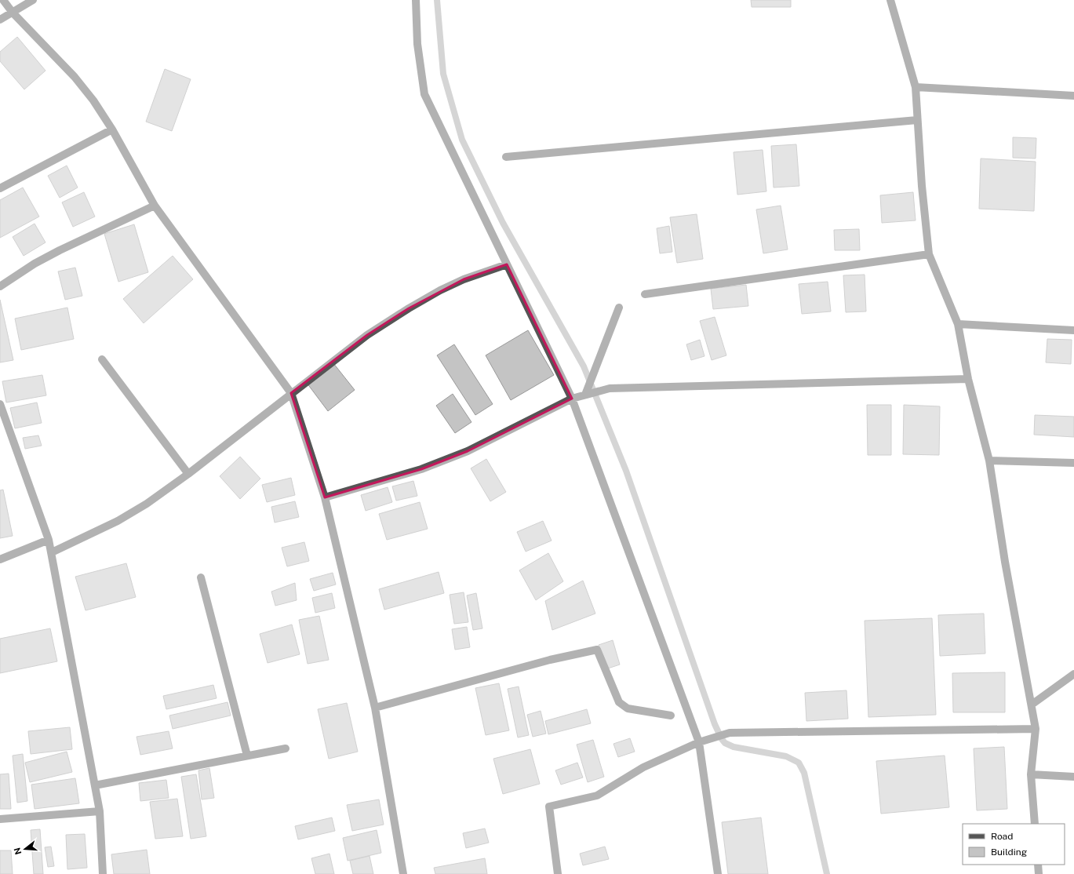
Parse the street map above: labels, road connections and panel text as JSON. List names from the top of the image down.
{
  "legend": ["Road", "Building"],
  "north": "left"
}
